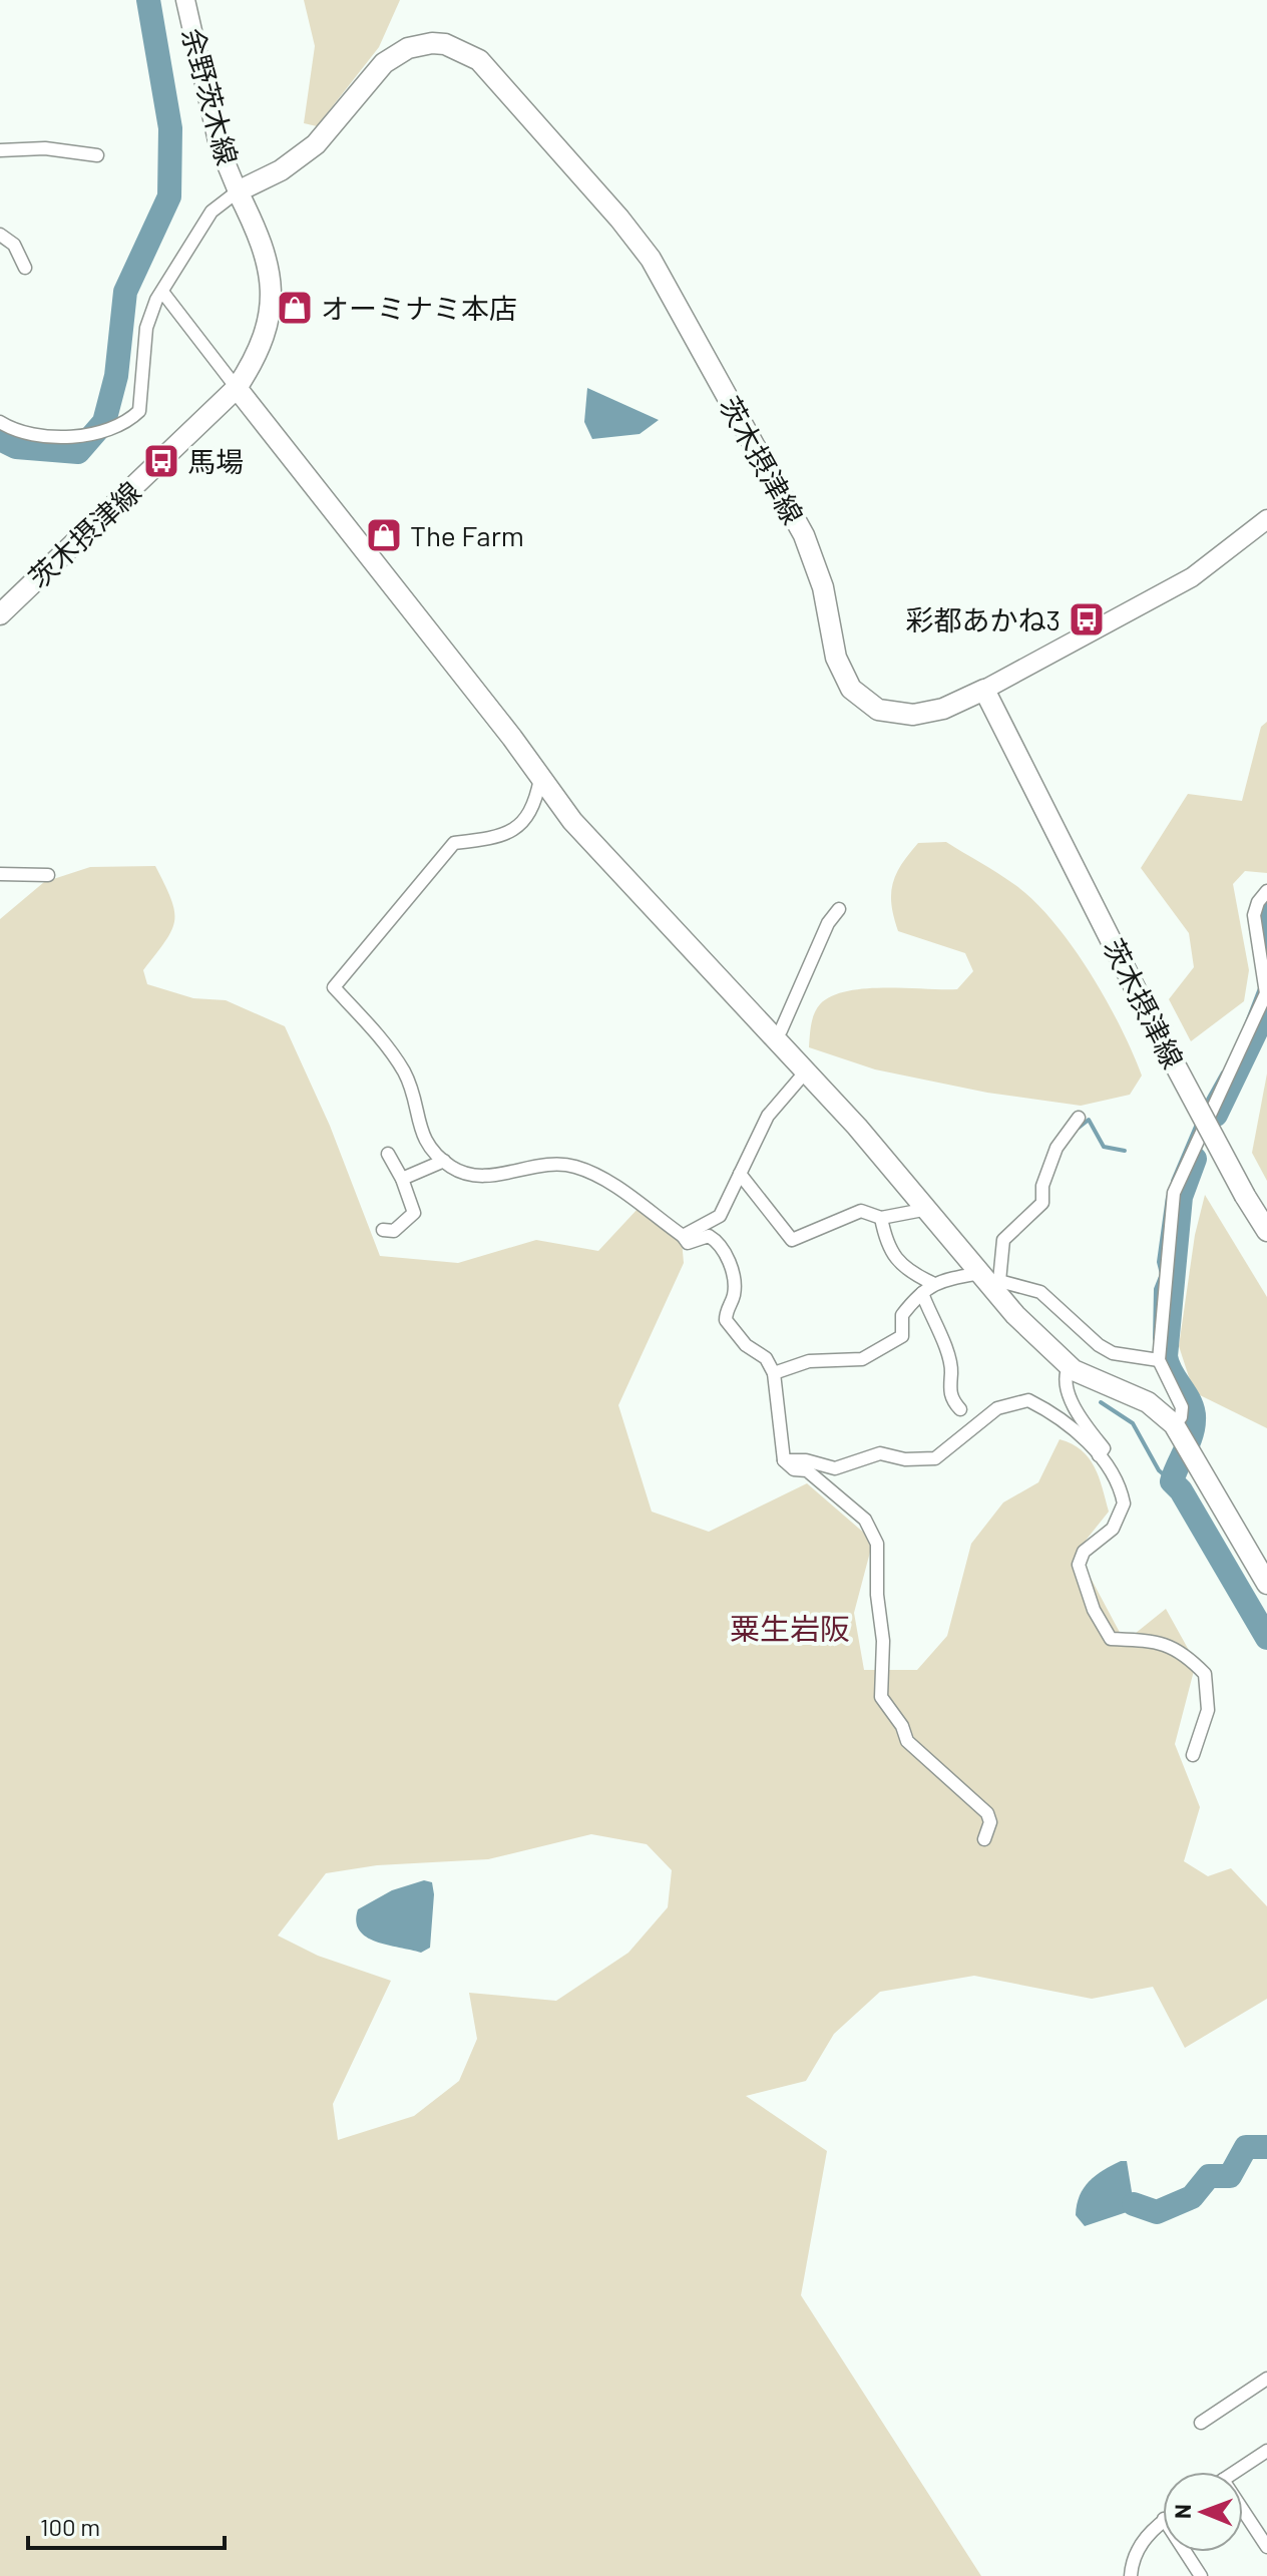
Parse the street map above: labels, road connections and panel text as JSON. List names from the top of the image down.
{
  "streets": {
    "main road": ["茨木摂津線"],
    "street": ["余野茨木線"]
  },
  "crossings": [
    ["余野茨木線", "茨木摂津線"]
  ],
  "districts": ["粟生岩阪"],
  "places": {
    "shop": ["オーミナミ本店", "The Farm"],
    "bus stop": ["馬場", "彩都あかね3"]
  },
  "scale_bar": "100 m",
  "north": "left"
}
